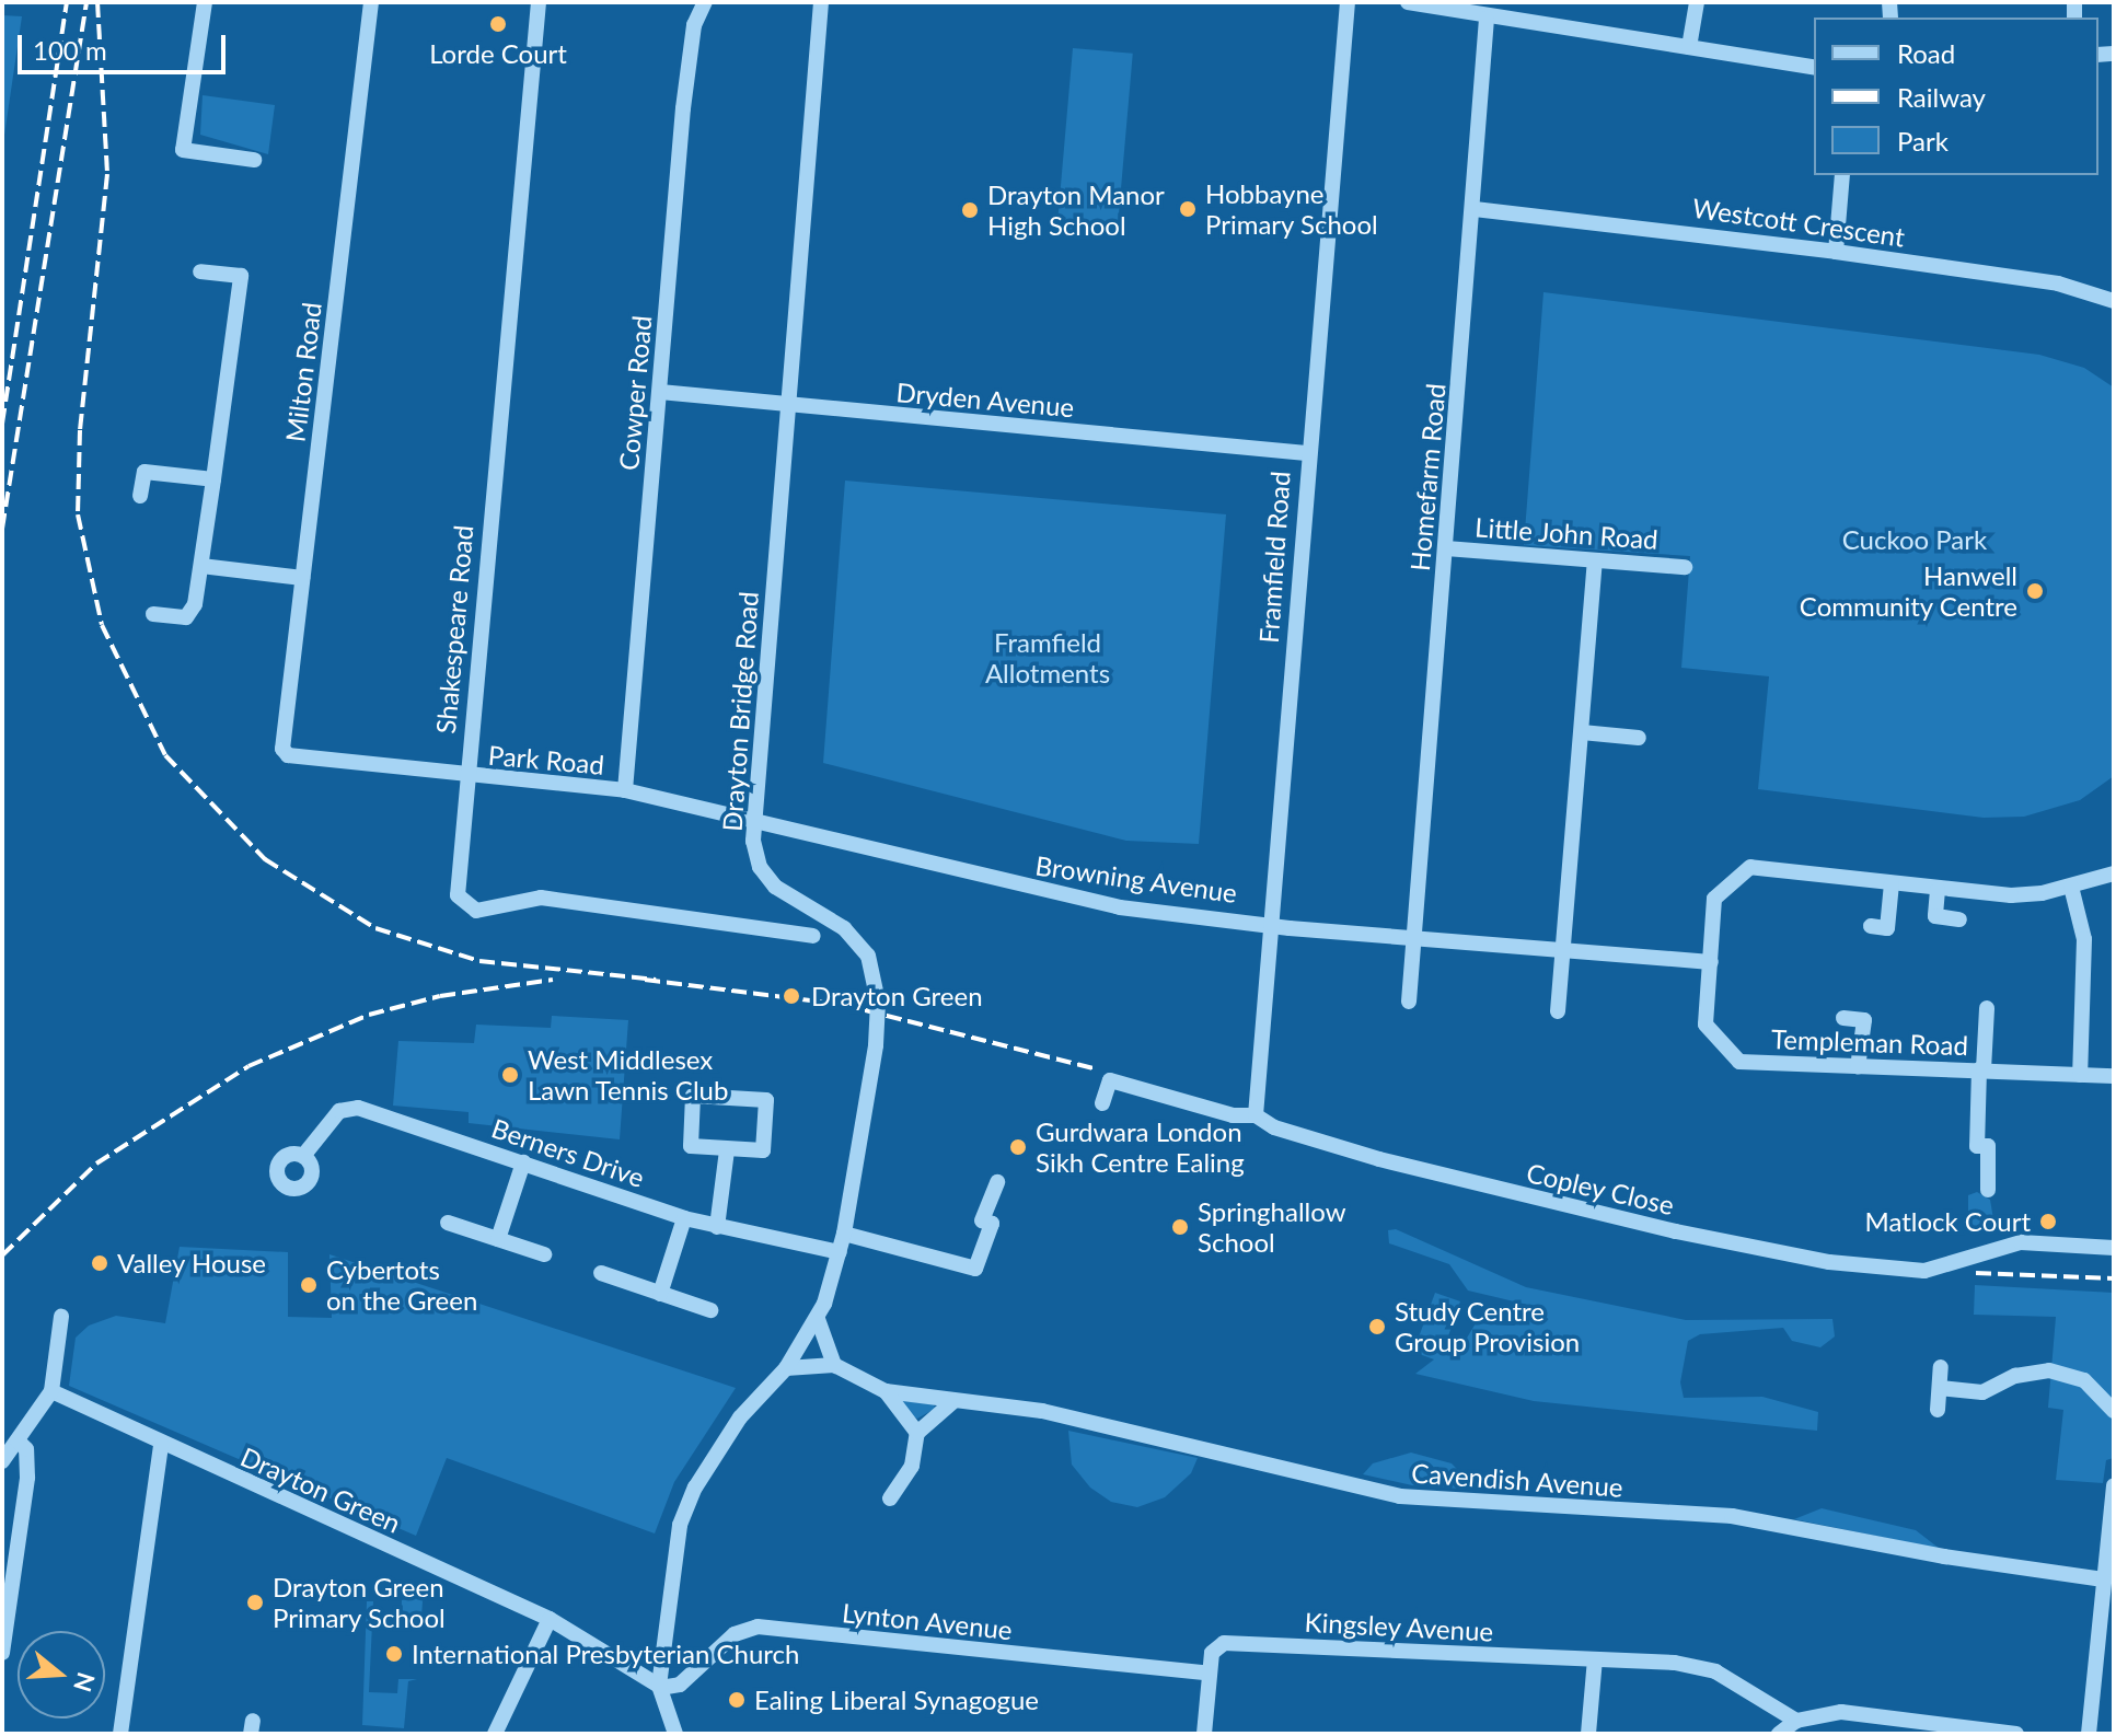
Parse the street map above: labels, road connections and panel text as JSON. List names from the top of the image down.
{
  "streets": {
    "street": [
      "Westcott Crescent",
      "Milton Road",
      "Cowper Road",
      "Dryden Avenue",
      "Homefarm Road",
      "Little John Road",
      "Framfield Road",
      "Shakespeare Road",
      "Drayton Bridge Road",
      "Park Road",
      "Browning Avenue",
      "Templeman Road",
      "Berners Drive",
      "Copley Close",
      "Cavendish Avenue",
      "Drayton Green",
      "Lynton Avenue",
      "Kingsley Avenue"
    ]
  },
  "crossings": [
    ["Westcott Crescent", "Homefarm Road"],
    ["Milton Road", "Park Road"],
    ["Cowper Road", "Dryden Avenue"],
    ["Cowper Road", "Park Road"],
    ["Dryden Avenue", "Framfield Road"],
    ["Dryden Avenue", "Drayton Bridge Road"],
    ["Homefarm Road", "Little John Road"],
    ["Homefarm Road", "Browning Avenue"],
    ["Framfield Road", "Browning Avenue"],
    ["Framfield Road", "Copley Close"],
    ["Shakespeare Road", "Park Road"],
    ["Drayton Bridge Road", "Park Road"],
    ["Drayton Bridge Road", "Browning Avenue"],
    ["Drayton Bridge Road", "Berners Drive"],
    ["Drayton Bridge Road", "Drayton Green"],
    ["Drayton Bridge Road", "Lynton Avenue"],
    ["Park Road", "Browning Avenue"],
    ["Browning Avenue", "Templeman Road"],
    ["Drayton Green", "Lynton Avenue"],
    ["Lynton Avenue", "Kingsley Avenue"]
  ],
  "parks": ["Cuckoo Park", "Framfield Allotments"],
  "places": [
    "Lorde Court",
    "Hobbayne Primary School",
    "Drayton Manor High School",
    "Hanwell Community Centre",
    "Drayton Green",
    "West Middlesex Lawn Tennis Club",
    "Gurdwara London Sikh Centre Ealing",
    "Matlock Court",
    "Springhallow School",
    "Valley House",
    "Cybertots on the Green",
    "Study Centre Group Provision",
    "Drayton Green Primary School",
    "International Presbyterian Church",
    "Ealing Liberal Synagogue"
  ],
  "legend": ["Road", "Railway", "Park"],
  "scale_bar": "100 m",
  "north": "right"
}
